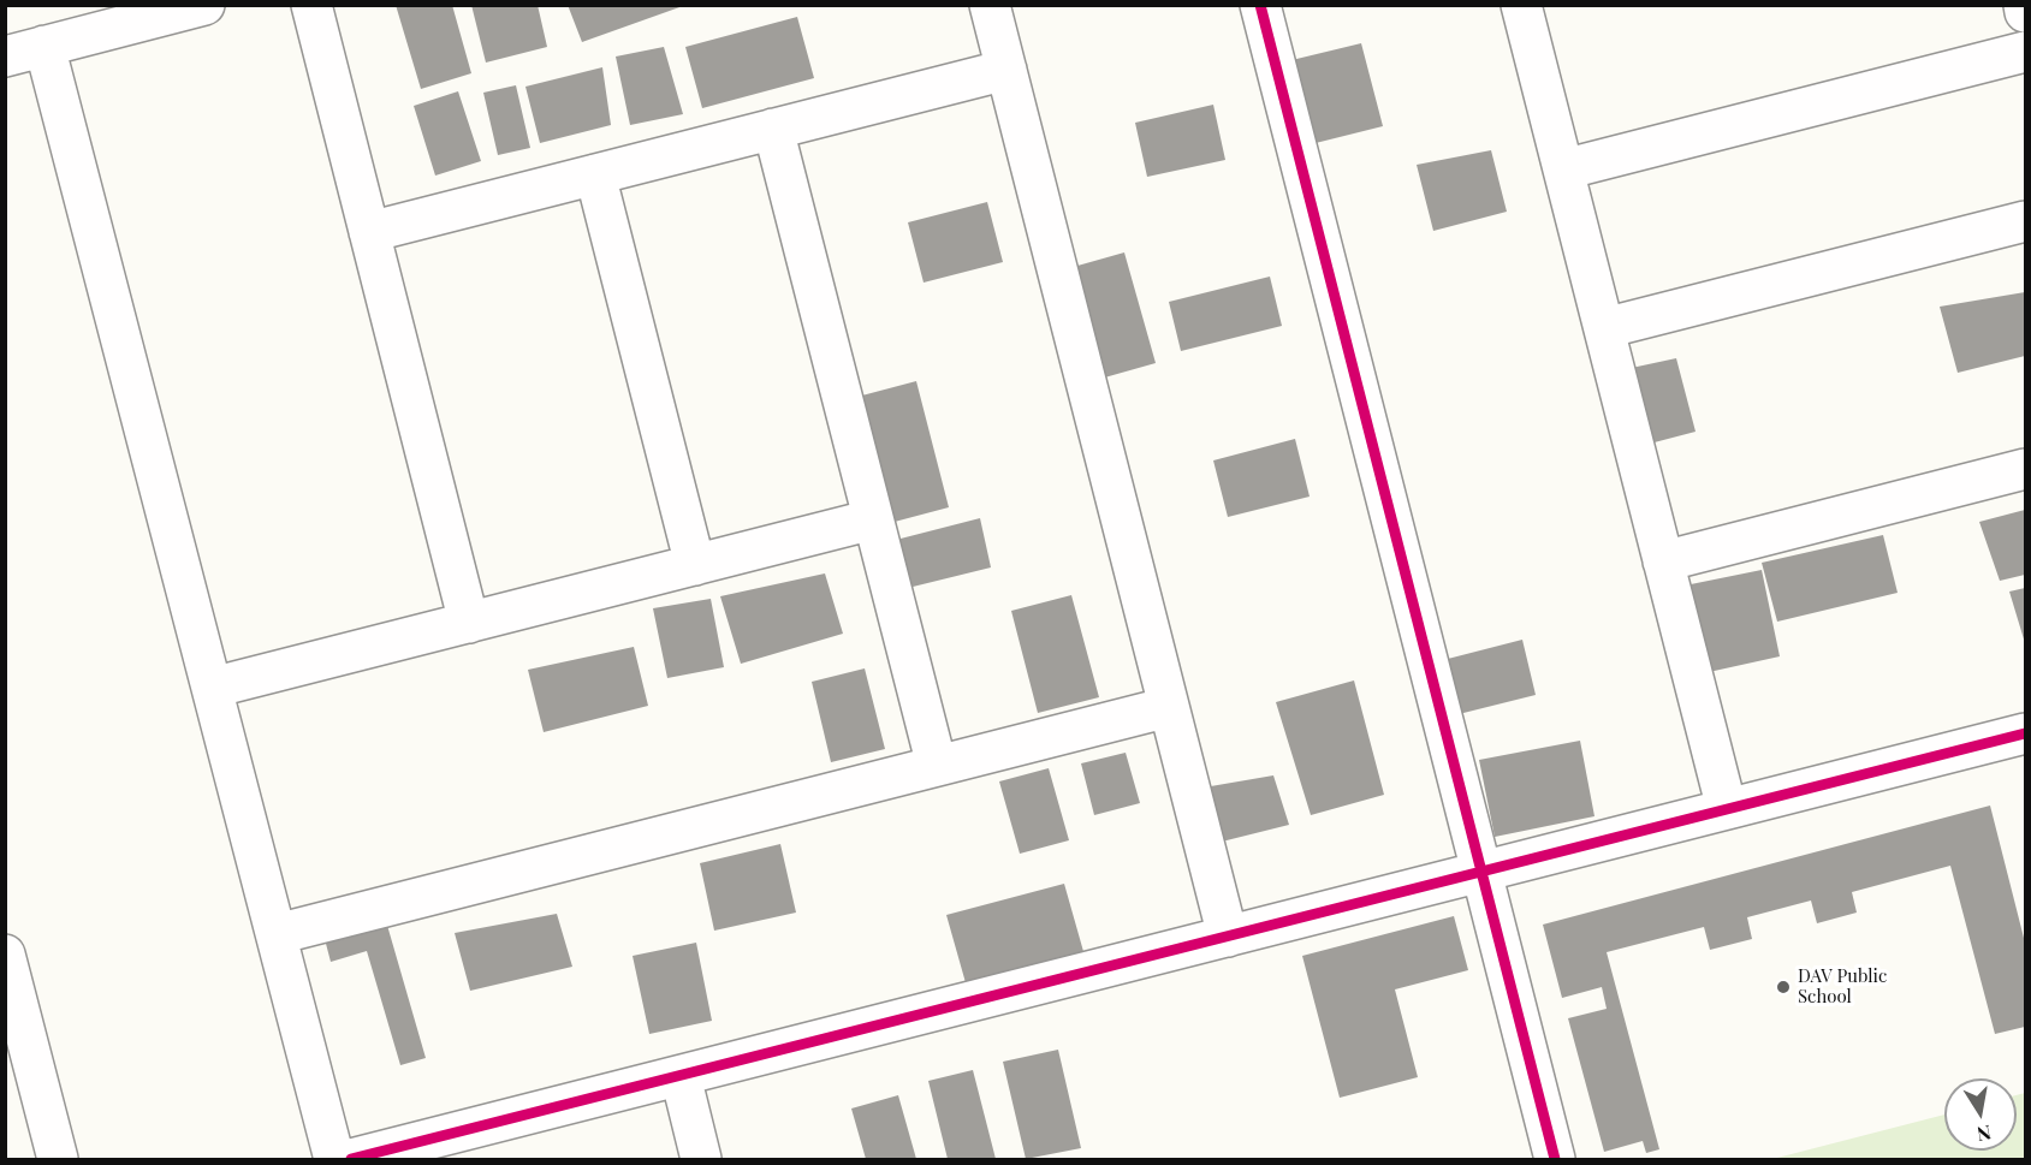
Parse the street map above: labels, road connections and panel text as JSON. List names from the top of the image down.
{
  "places": ["DAV Public School"],
  "north": "bottom"
}
